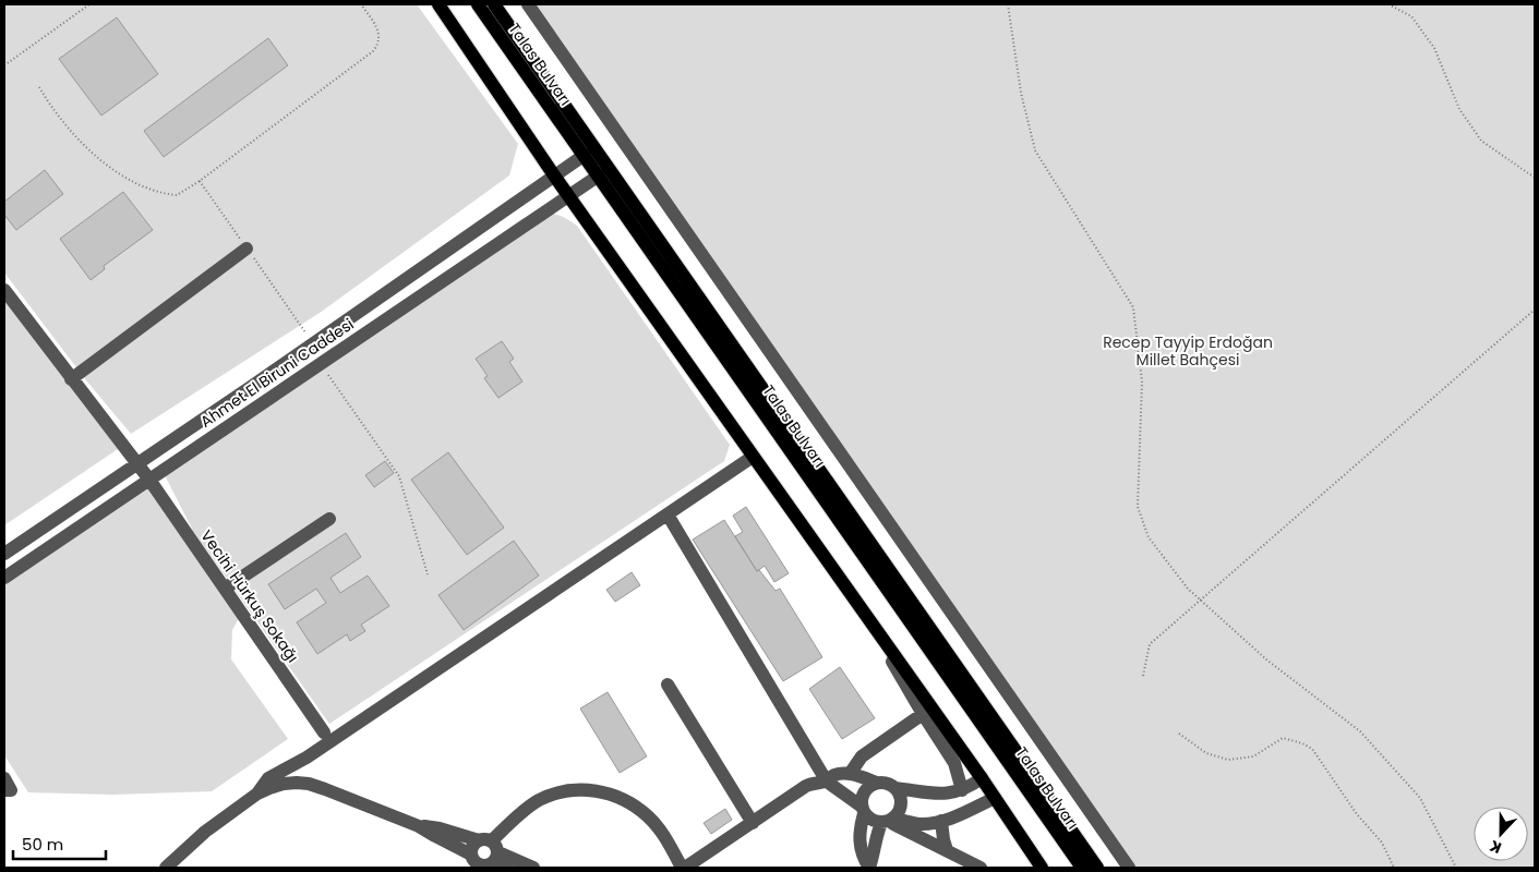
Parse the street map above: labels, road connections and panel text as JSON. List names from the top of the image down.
{
  "streets": {
    "main road": ["Talas Bulvarı"],
    "street": ["Ahmet El Biruni Caddesi", "Vecihi Hürkuş Sokağı"]
  },
  "crossings": [
    ["Talas Bulvarı", "Ahmet El Biruni Caddesi"],
    ["Ahmet El Biruni Caddesi", "Vecihi Hürkuş Sokağı"]
  ],
  "parks": ["Recep Tayyip Erdoğan Millet Bahçesi"],
  "scale_bar": "50 m",
  "north": "bottom"
}
